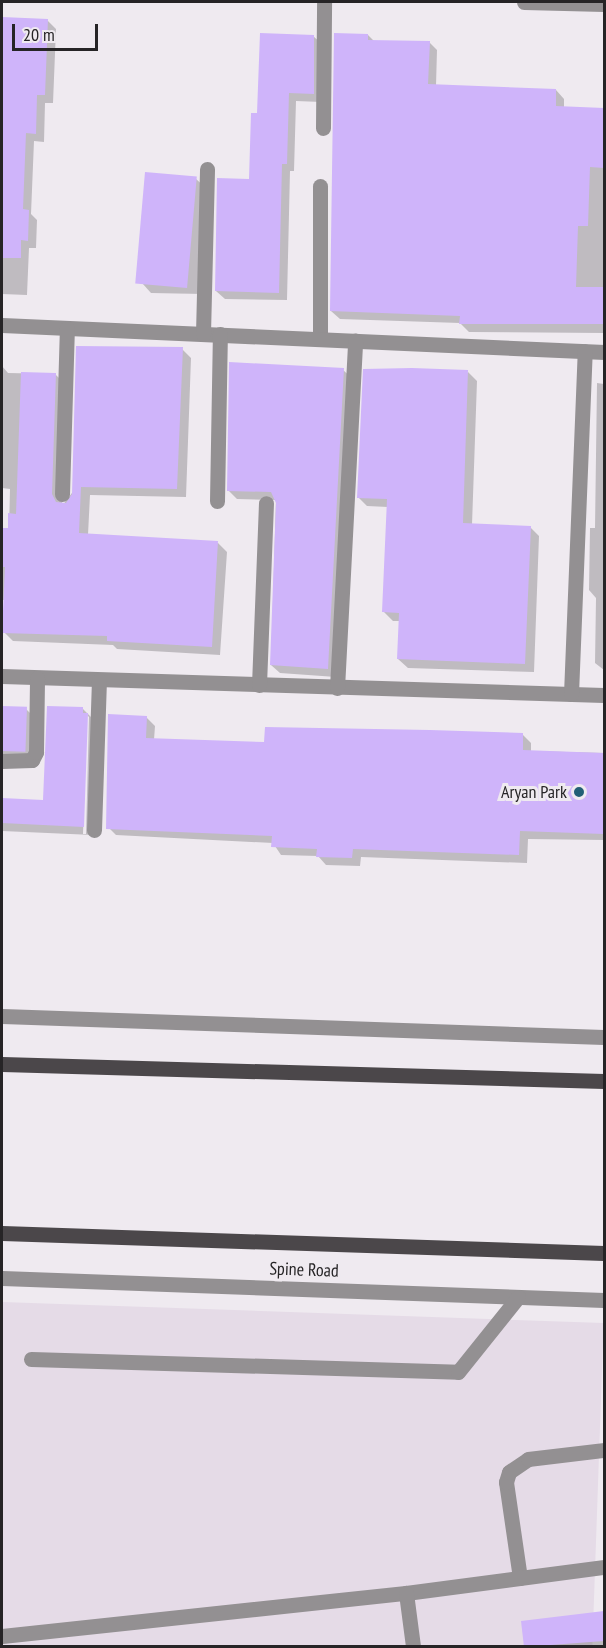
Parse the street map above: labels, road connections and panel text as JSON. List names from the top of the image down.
{
  "streets": {
    "main road": ["Spine Road"]
  },
  "places": ["Aryan Park"],
  "scale_bar": "20 m"
}
